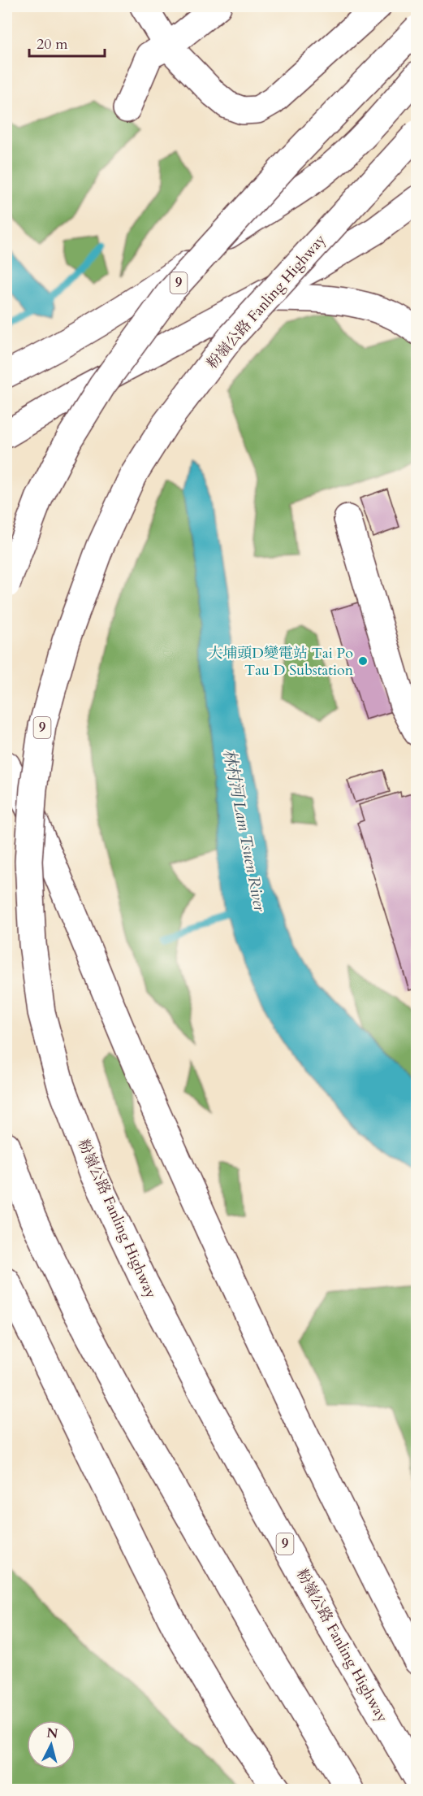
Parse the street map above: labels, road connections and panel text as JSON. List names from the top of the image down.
{
  "streets": {
    "main road": ["9", "粉嶺公路 Fanling Highway"]
  },
  "water": ["林村河 Lam Tsuen River"],
  "places": ["大埔頭D變電站 Tai Po Tau D Substation"],
  "scale_bar": "20 m",
  "north": "top"
}
